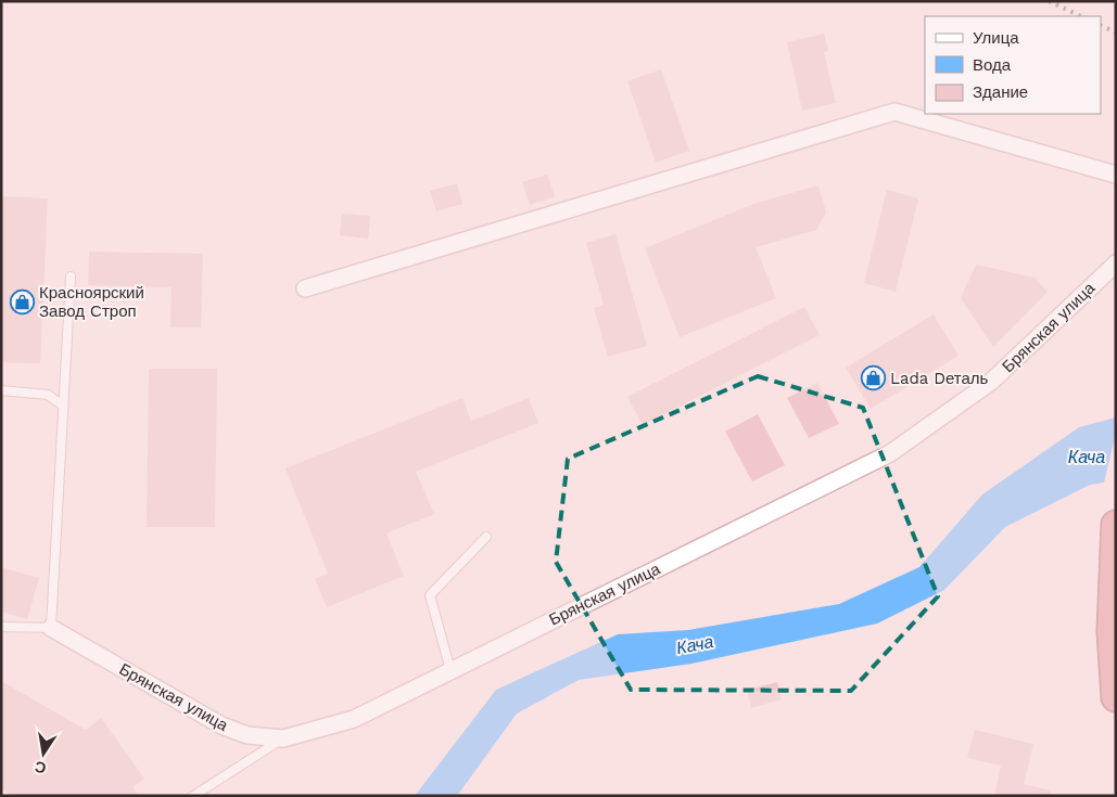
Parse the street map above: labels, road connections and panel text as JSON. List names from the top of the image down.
{
  "streets": {
    "street": ["Брянская улица"]
  },
  "water": ["Кача"],
  "places": {
    "shop": ["Красноярский Завод Строп", "Lada Dеталь"]
  },
  "legend": ["Улица", "Вода", "Здание"],
  "north": "bottom"
}
